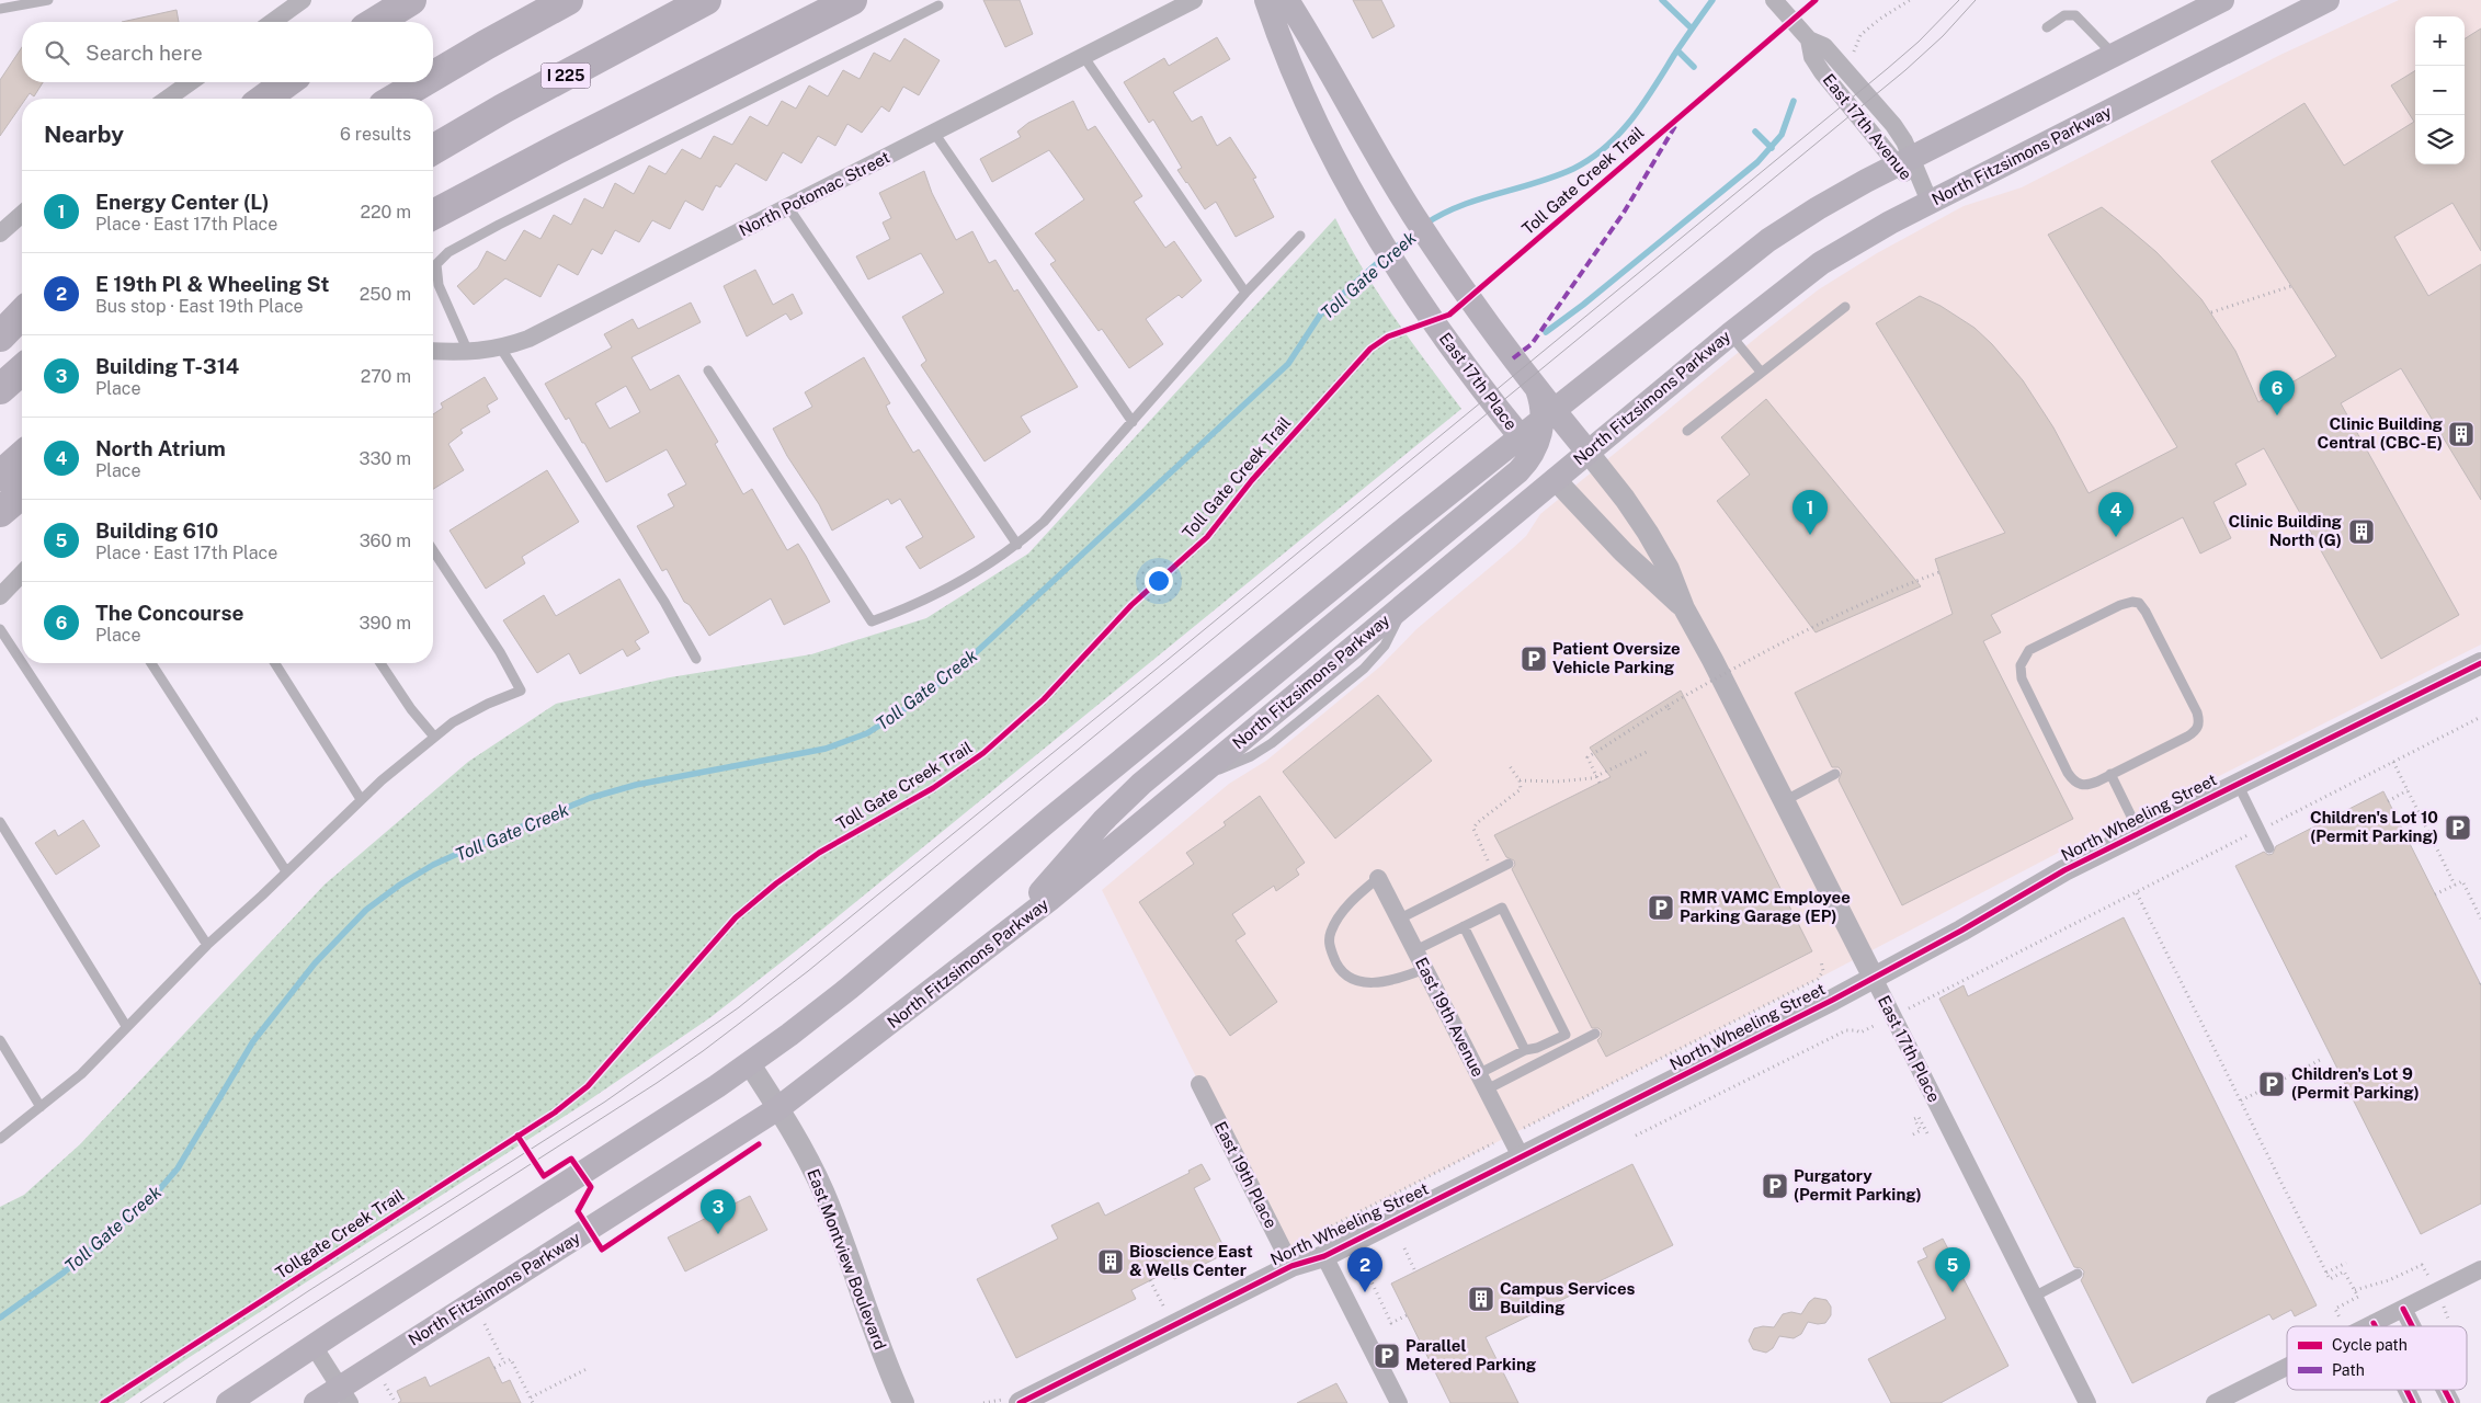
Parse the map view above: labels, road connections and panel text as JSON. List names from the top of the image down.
{
  "streets": {
    "highway": ["I 225"],
    "main road": ["North Fitzsimons Parkway", "East 17th Place"],
    "street": [
      "East 17th Avenue",
      "North Potomac Street",
      "North Wheeling Street",
      "East 19th Avenue",
      "East 19th Place",
      "East Montview Boulevard"
    ],
    "cycle path": ["Toll Gate Creek Trail"]
  },
  "crossings": [
    ["East 17th Avenue", "North Fitzsimons Parkway"],
    ["North Fitzsimons Parkway", "East 17th Place"],
    ["North Fitzsimons Parkway", "East Montview Boulevard"],
    ["East 17th Place", "North Wheeling Street"],
    ["North Wheeling Street", "East 19th Avenue"],
    ["North Wheeling Street", "East 19th Place"]
  ],
  "water": ["Toll Gate Creek"],
  "places": {
    "building": [
      "Clinic Building Central (CBC-E)",
      "Clinic Building North (G)",
      "Bioscience East & Wells Center",
      "Campus Services Building"
    ],
    "parking": [
      "Patient Oversize Vehicle Parking",
      "Children's Lot 10 (Permit Parking)",
      "RMR VAMC Employee Parking Garage (EP)",
      "Children's Lot 9 (Permit Parking)",
      "Purgatory (Permit Parking)",
      "Parallel Metered Parking"
    ]
  },
  "legend": ["Cycle path", "Path"],
  "page": {
    "map_buttons": ["+", "−"],
    "search": "Search here",
    "heading": ["Nearby", "6 results"],
    "list": [
      {
        "mark": "1",
        "name": "Energy Center (L)",
        "note": "Place · East 17th Place",
        "value": "220 m"
      },
      {
        "mark": "2",
        "name": "E 19th Pl & Wheeling St",
        "note": "Bus stop · East 19th Place",
        "value": "250 m"
      },
      {
        "mark": "3",
        "name": "Building T-314",
        "note": "Place",
        "value": "270 m"
      },
      {
        "mark": "4",
        "name": "North Atrium",
        "note": "Place",
        "value": "330 m"
      },
      {
        "mark": "5",
        "name": "Building 610",
        "note": "Place · East 17th Place",
        "value": "360 m"
      },
      {
        "mark": "6",
        "name": "The Concourse",
        "note": "Place",
        "value": "390 m"
      }
    ],
    "pins": [
      "6",
      "1",
      "4",
      "3",
      "2",
      "5"
    ]
  }
}
